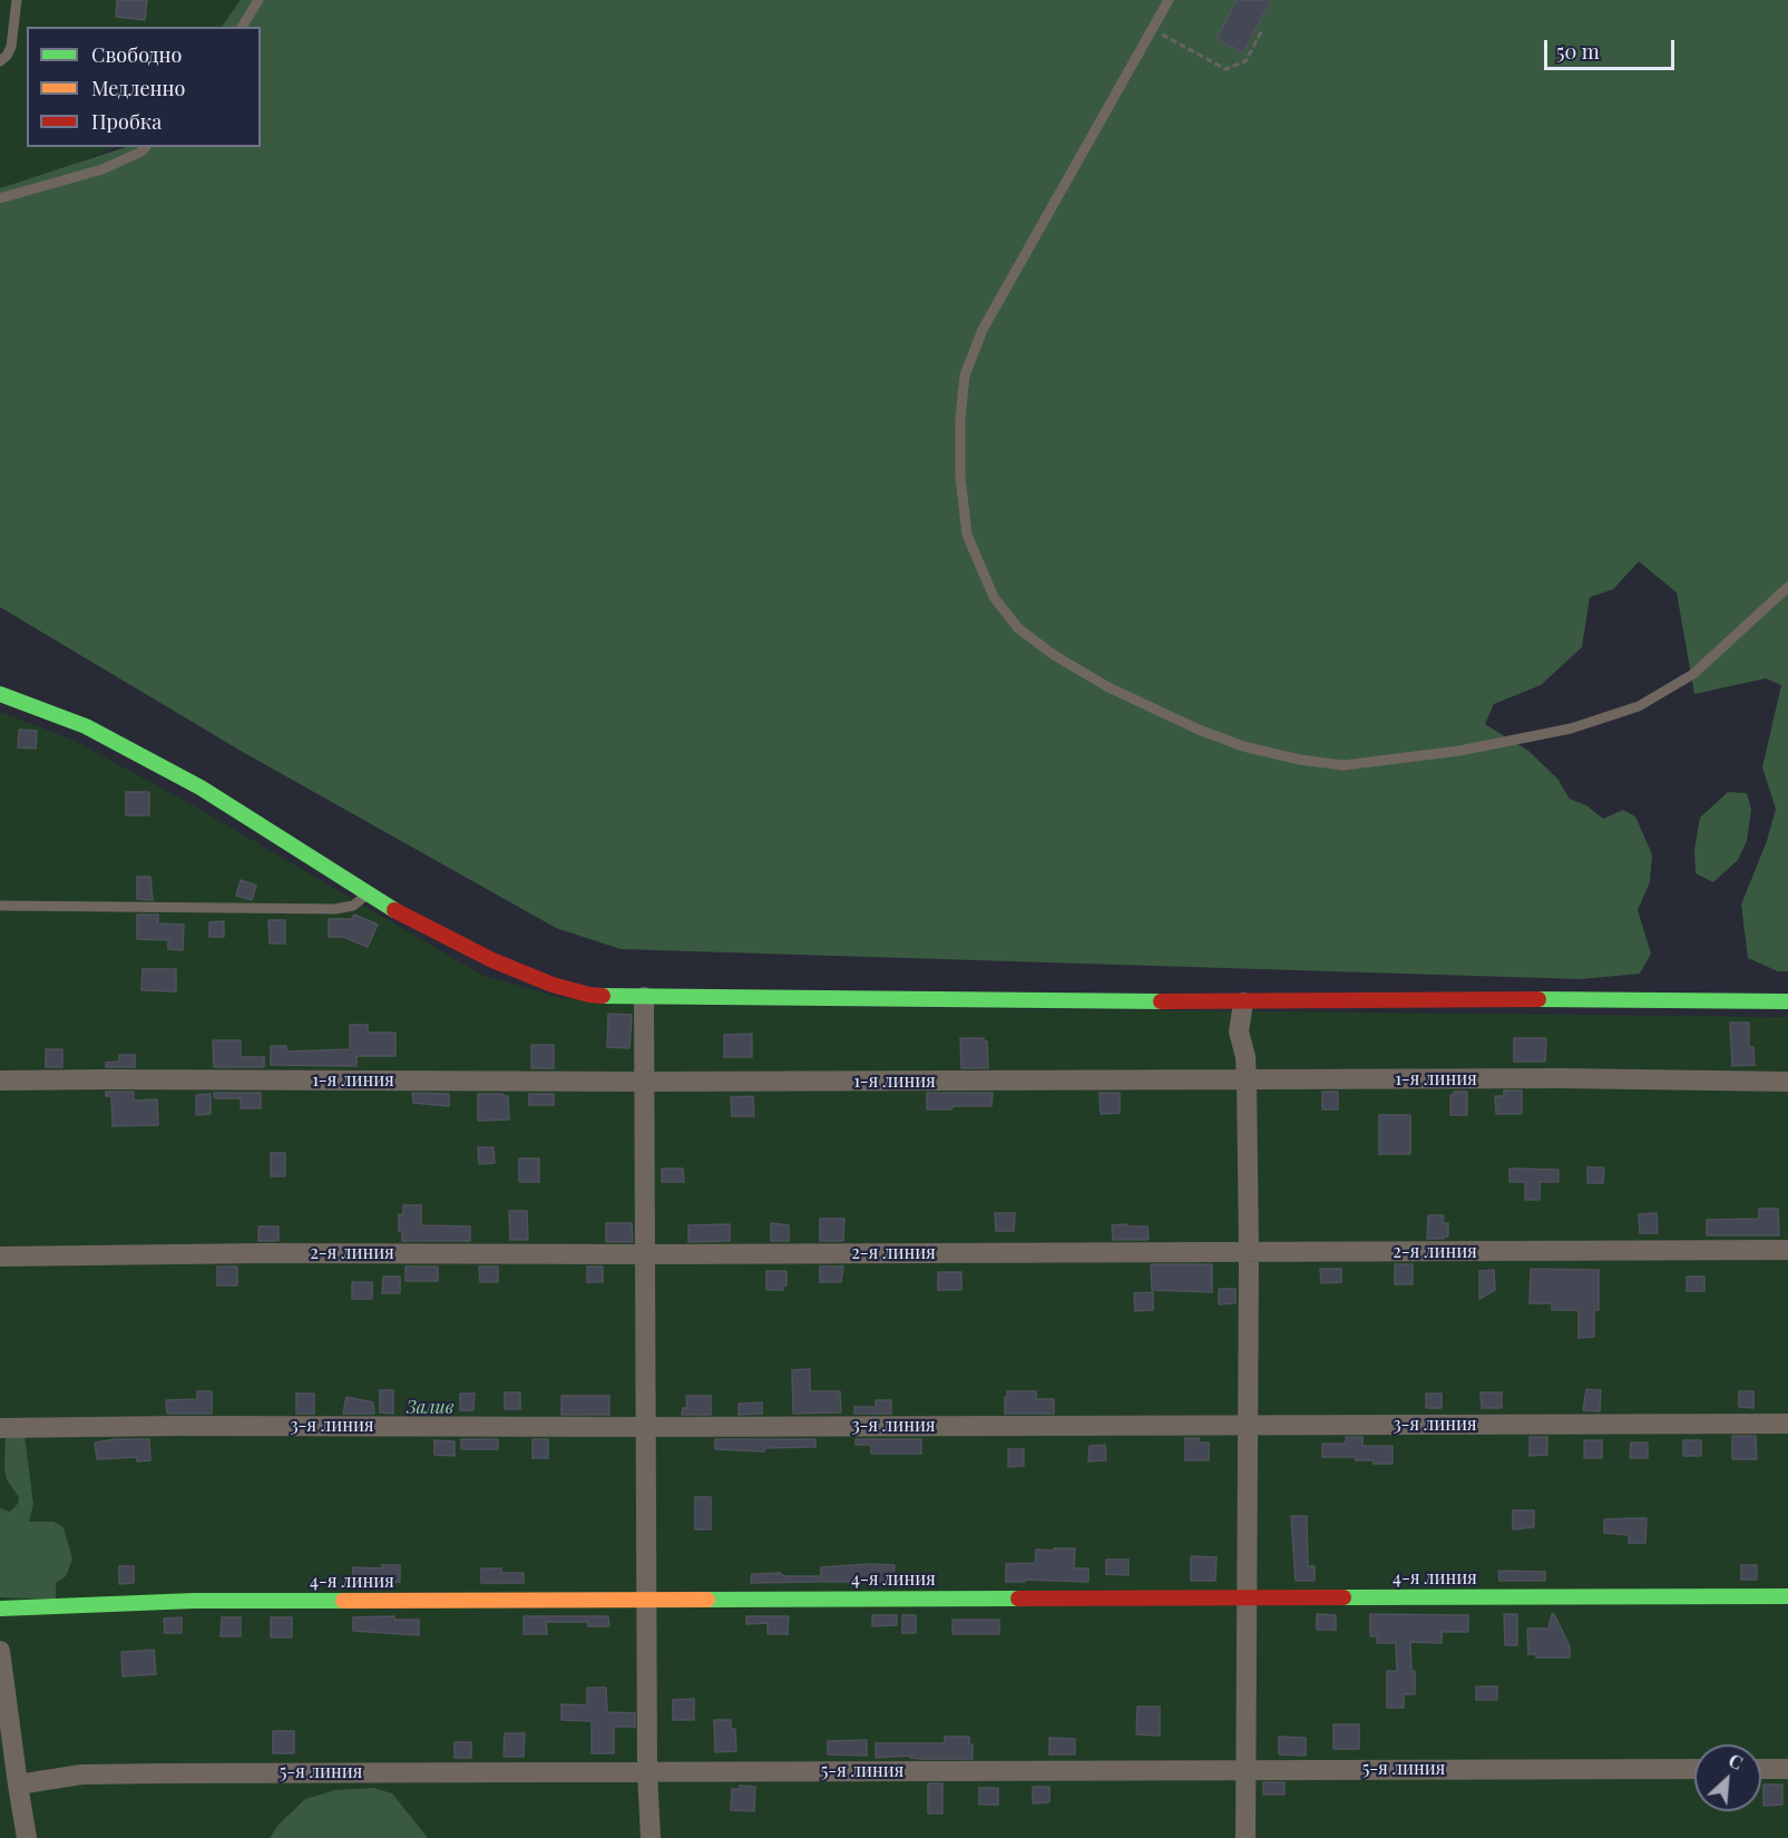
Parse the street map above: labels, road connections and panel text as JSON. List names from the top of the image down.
{
  "streets": {
    "street": [
      "1-я линия",
      "2-я линия",
      "3-я линия",
      "4-я линия",
      "5-я линия"
    ]
  },
  "parks": ["Залив"],
  "legend": ["Свободно", "Медленно", "Пробка"],
  "scale_bar": "50 m",
  "north": "top right"
}
